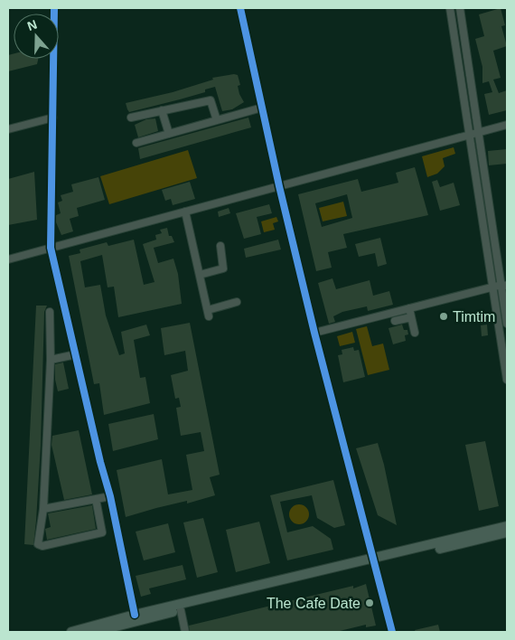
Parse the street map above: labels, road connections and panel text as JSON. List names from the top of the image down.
{
  "places": ["Timtim", "The Cafe Date"],
  "north": "top"
}
